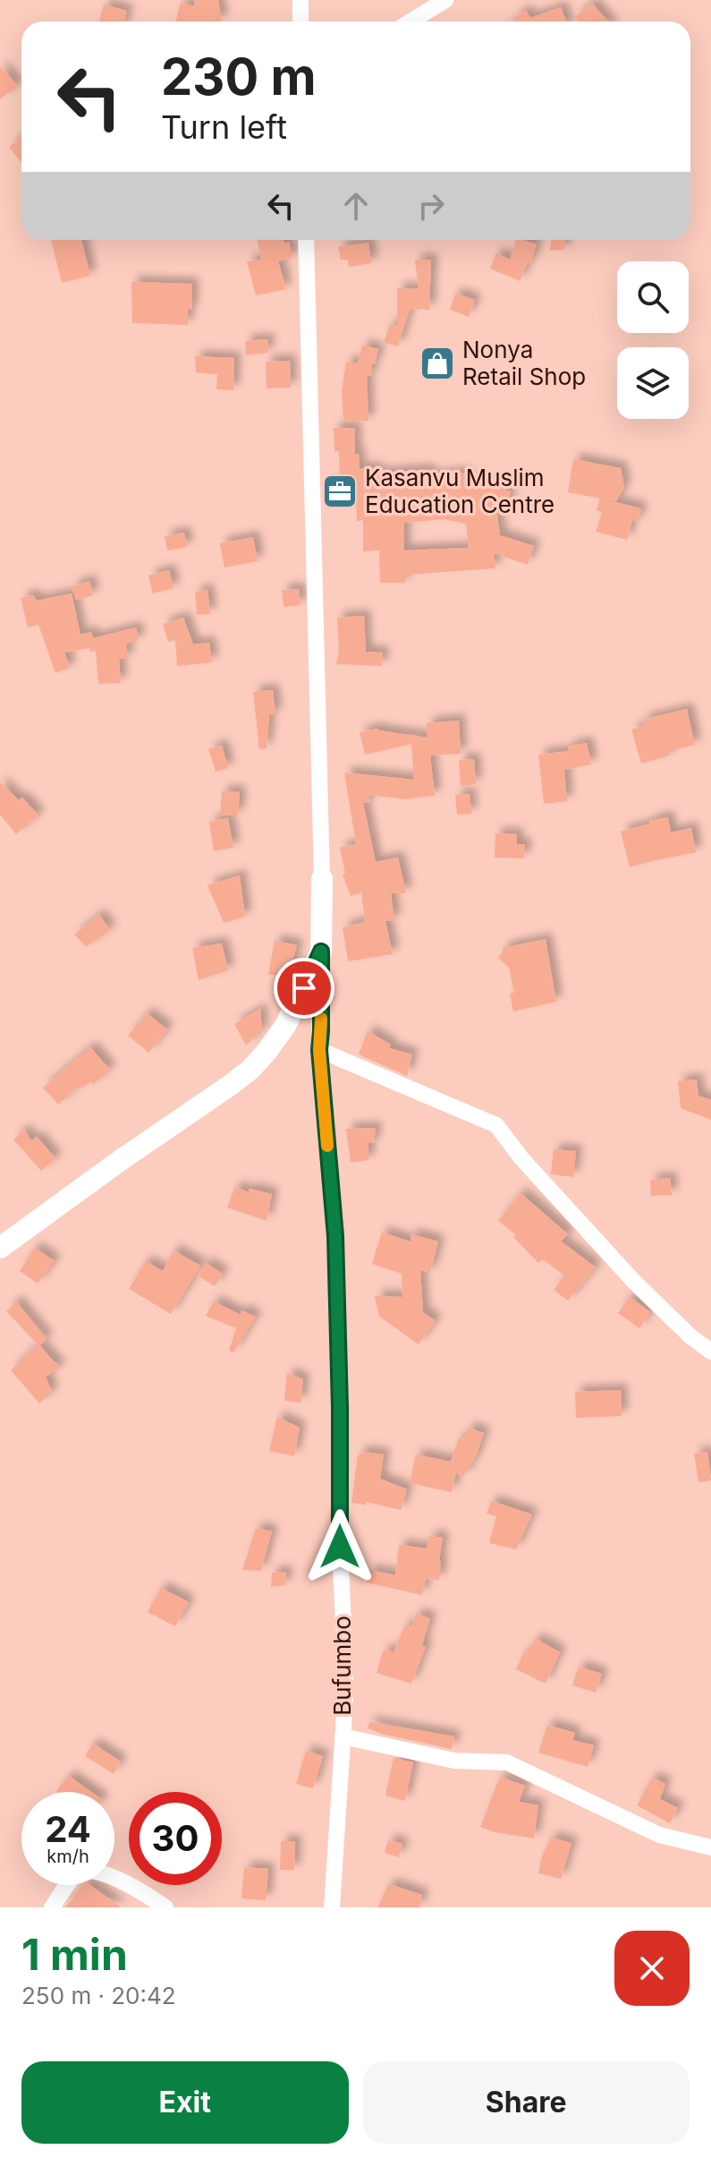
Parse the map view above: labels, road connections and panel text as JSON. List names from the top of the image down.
{
  "streets": {
    "street": ["Bufumbo"]
  },
  "places": {
    "shop": ["Nonya Retail Shop"],
    "office": ["Kasanvu Muslim Education Centre"]
  },
  "page": {
    "turn": ["230 m", "Turn left"],
    "speed": "24 km/h",
    "limit": "30",
    "heading": ["1 min", "250 m · 20:42"],
    "buttons": ["Exit", "Share"]
  }
}
